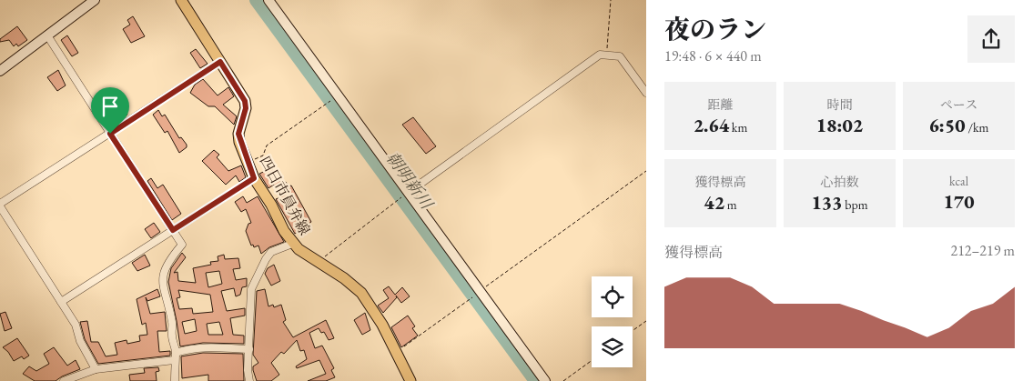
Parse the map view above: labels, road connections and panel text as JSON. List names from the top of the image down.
{
  "streets": {
    "main road": ["四日市員弁線"]
  },
  "water": ["朝明新川"],
  "page": {
    "heading": ["夜のラン", "19:48 · 6 × 440 m"],
    "stats": [
      ["距離", "2.64 km"],
      ["時間", "18:02"],
      ["ペース", "6:50 /km"],
      ["獲得標高", "42 m"],
      ["心拍数", "133 bpm"],
      ["kcal", "170"]
    ],
    "chart": ["獲得標高", "212–219 m"]
  }
}
